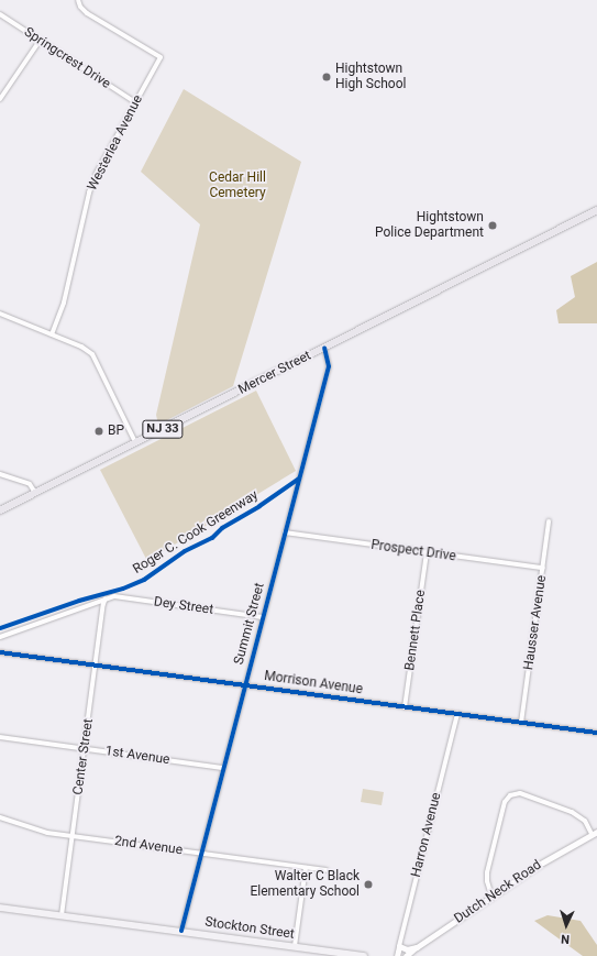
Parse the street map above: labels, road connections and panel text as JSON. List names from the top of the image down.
{
  "streets": {
    "main road": ["Mercer Street", "NJ 33", "Stockton Street"],
    "street": [
      "Springcrest Drive",
      "Westerlea Avenue",
      "Prospect Drive",
      "Dey Street",
      "Hausser Avenue",
      "Summit Street",
      "Bennett Place",
      "Morrison Avenue",
      "1st Avenue",
      "Center Street",
      "Harron Avenue",
      "2nd Avenue",
      "Dutch Neck Road"
    ],
    "cycle path": ["Roger C. Cook Greenway"]
  },
  "crossings": [
    ["Springcrest Drive", "Westerlea Avenue"],
    ["Mercer Street", "Summit Street"],
    ["Prospect Drive", "Hausser Avenue"],
    ["Prospect Drive", "Summit Street"],
    ["Prospect Drive", "Bennett Place"],
    ["Dey Street", "Summit Street"],
    ["Dey Street", "Center Street"],
    ["Hausser Avenue", "Morrison Avenue"],
    ["Summit Street", "Morrison Avenue"],
    ["Summit Street", "1st Avenue"],
    ["Summit Street", "2nd Avenue"],
    ["Summit Street", "Stockton Street"],
    ["Bennett Place", "Morrison Avenue"],
    ["Morrison Avenue", "Center Street"],
    ["Morrison Avenue", "Harron Avenue"],
    ["1st Avenue", "Center Street"],
    ["Center Street", "2nd Avenue"],
    ["Center Street", "Stockton Street"]
  ],
  "parks": ["Cedar Hill Cemetery"],
  "places": [
    "Hightstown High School",
    "Hightstown Police Department",
    "BP",
    "Walter C Black Elementary School"
  ],
  "north": "bottom"
}
